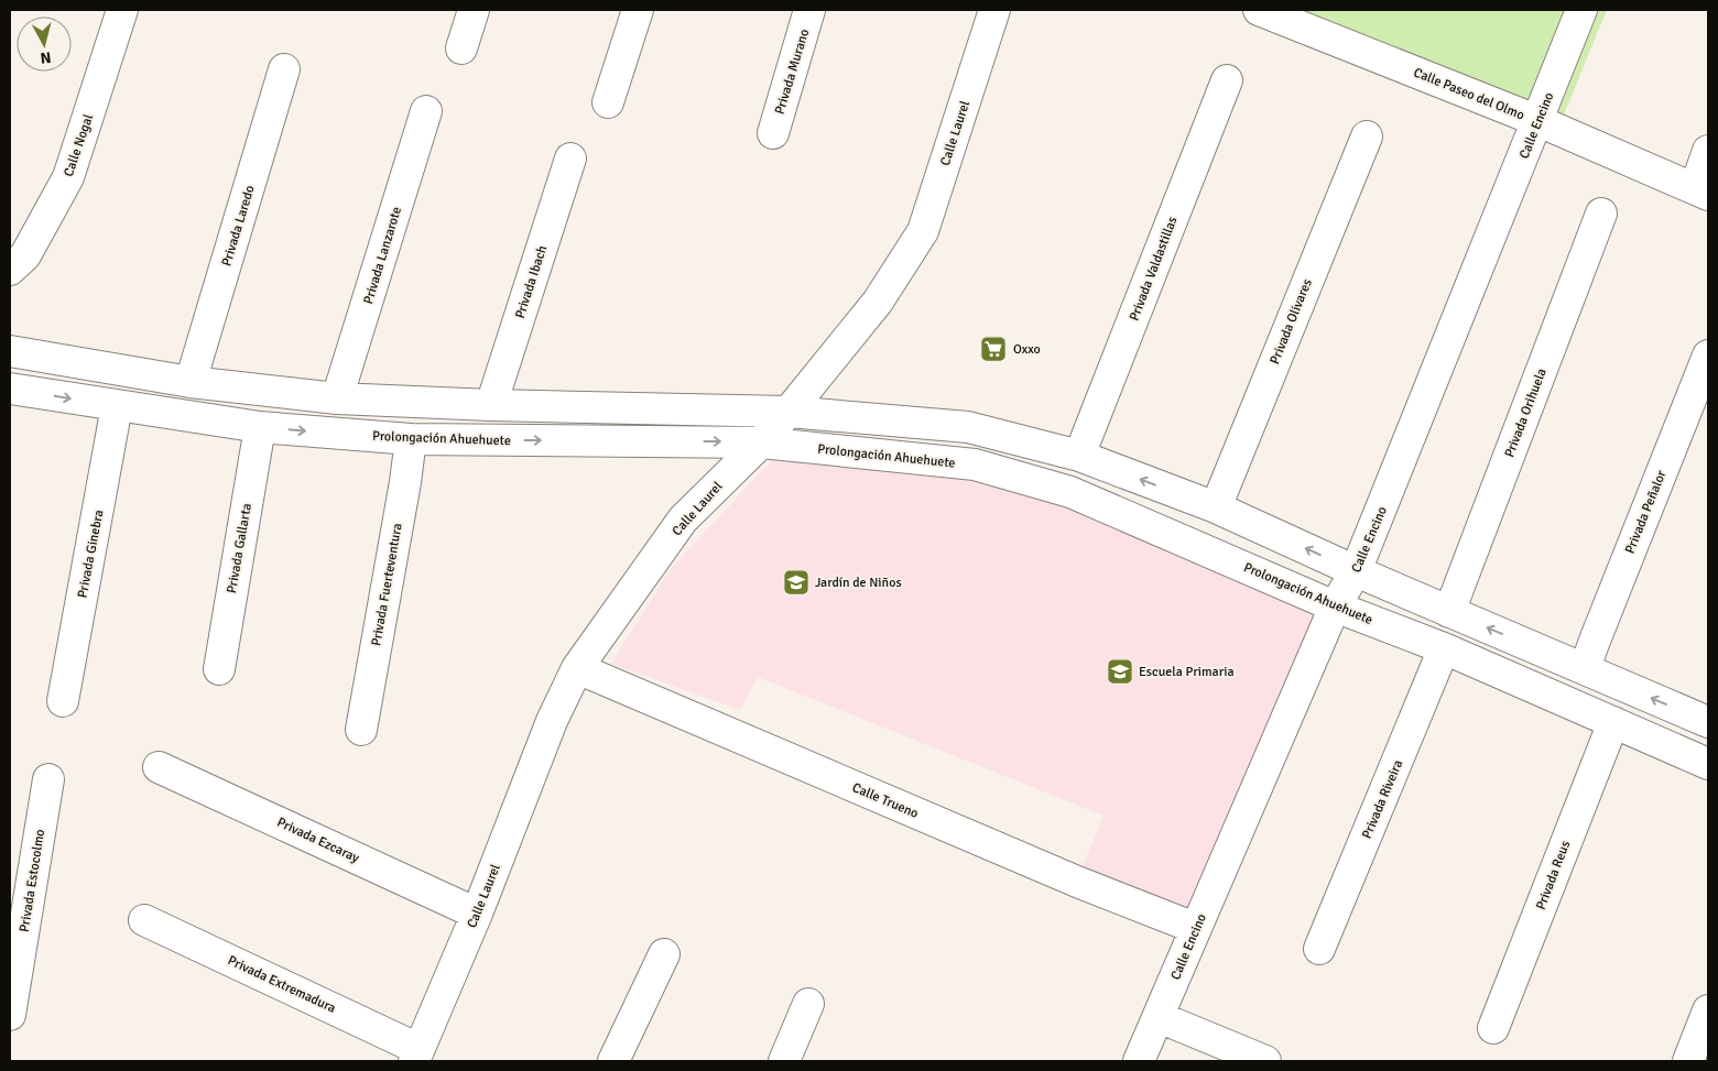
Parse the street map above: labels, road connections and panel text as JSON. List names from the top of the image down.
{
  "streets": {
    "street": [
      "Privada Murano",
      "Calle Paseo del Olmo",
      "Calle Encino",
      "Calle Laurel",
      "Calle Nogal",
      "Privada Laredo",
      "Privada Lanzarote",
      "Privada Valdastillas",
      "Privada Ibach",
      "Privada Olivares",
      "Privada Orihuela",
      "Prolongación Ahuehuete",
      "Privada Peñalor",
      "Privada Gallarta",
      "Privada Ginebra",
      "Privada Fuerteventura",
      "Privada Riveira",
      "Calle Trueno",
      "Privada Ezcaray",
      "Privada Reus",
      "Privada Estocolmo",
      "Privada Extremadura"
    ]
  },
  "crossings": [
    ["Calle Paseo del Olmo", "Calle Encino"],
    ["Calle Encino", "Prolongación Ahuehuete"],
    ["Calle Encino", "Calle Trueno"],
    ["Calle Laurel", "Prolongación Ahuehuete"],
    ["Calle Laurel", "Calle Trueno"],
    ["Calle Laurel", "Privada Ezcaray"],
    ["Calle Laurel", "Privada Extremadura"],
    ["Prolongación Ahuehuete", "Privada Gallarta"],
    ["Prolongación Ahuehuete", "Privada Ginebra"],
    ["Prolongación Ahuehuete", "Privada Fuerteventura"],
    ["Prolongación Ahuehuete", "Privada Riveira"],
    ["Prolongación Ahuehuete", "Privada Reus"]
  ],
  "places": {
    "supermarket": ["Oxxo"],
    "school or university": ["Jardín de Niños", "Escuela Primaria"]
  },
  "north": "bottom"
}
